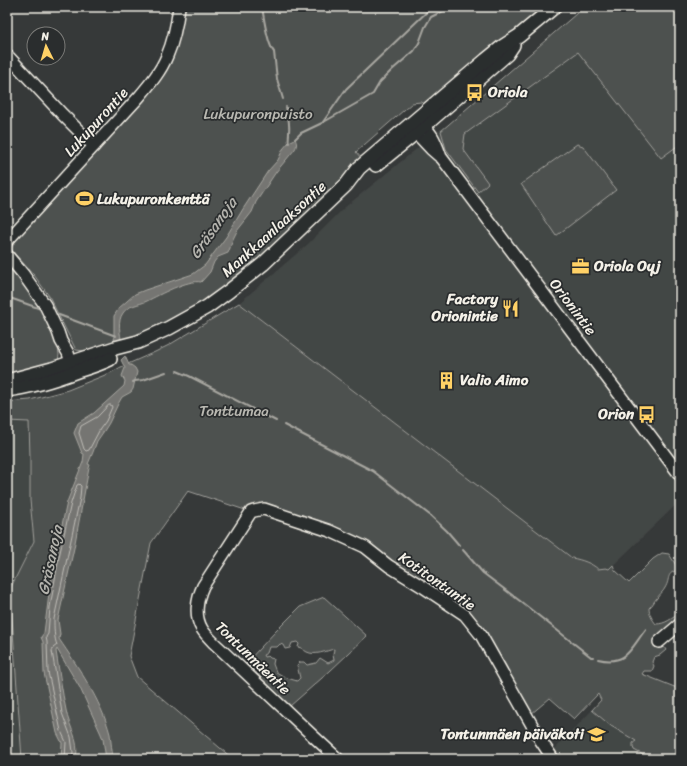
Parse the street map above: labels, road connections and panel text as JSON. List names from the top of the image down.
{
  "streets": {
    "main road": ["Mankkaanlaaksontie"],
    "street": [
      "Lukupurontie",
      "Orionintie",
      "Kotitontuntie",
      "Tontunmäentie"
    ]
  },
  "crossings": [
    ["Mankkaanlaaksontie", "Orionintie"],
    ["Kotitontuntie", "Tontunmäentie"]
  ],
  "water": ["Gräsanoja"],
  "parks": ["Lukupuronpuisto", "Tonttumaa"],
  "places": {
    "bus stop": ["Oriola", "Orion"],
    "sports": ["Lukupuronkenttä"],
    "office": ["Oriola Oyj"],
    "restaurant": ["Factory Orionintie"],
    "building": ["Valio Aimo"],
    "school or university": ["Tontunmäen päiväkoti"]
  },
  "north": "top"
}
